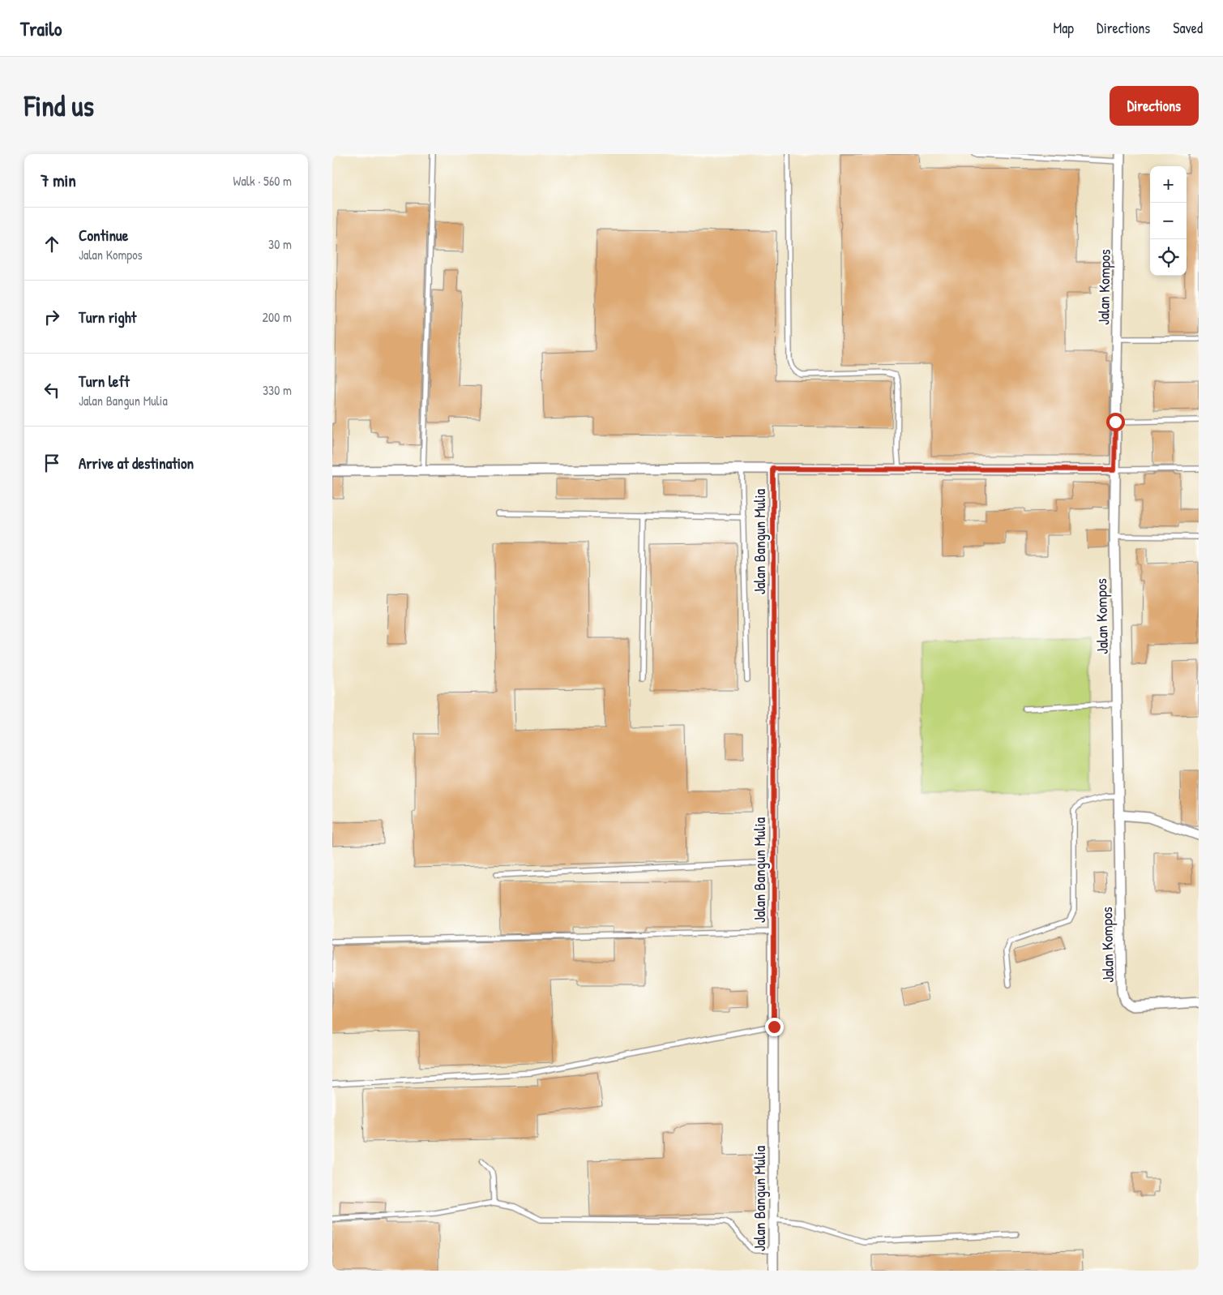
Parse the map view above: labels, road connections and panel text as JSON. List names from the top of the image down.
{
  "streets": {
    "street": ["Jalan Kompos", "Jalan Bangun Mulia"]
  },
  "page": {
    "header": "Trailo",
    "nav": ["Map", "Directions", "Saved"],
    "buttons": "Directions",
    "title": "Find us",
    "heading": ["7 min", "Walk · 560 m"],
    "map_buttons": ["+", "−"],
    "list": [
      ["Continue", "Jalan Kompos", "30 m"],
      ["Turn right", "200 m"],
      ["Turn left", "Jalan Bangun Mulia", "330 m"],
      "Arrive at destination"
    ]
  }
}
